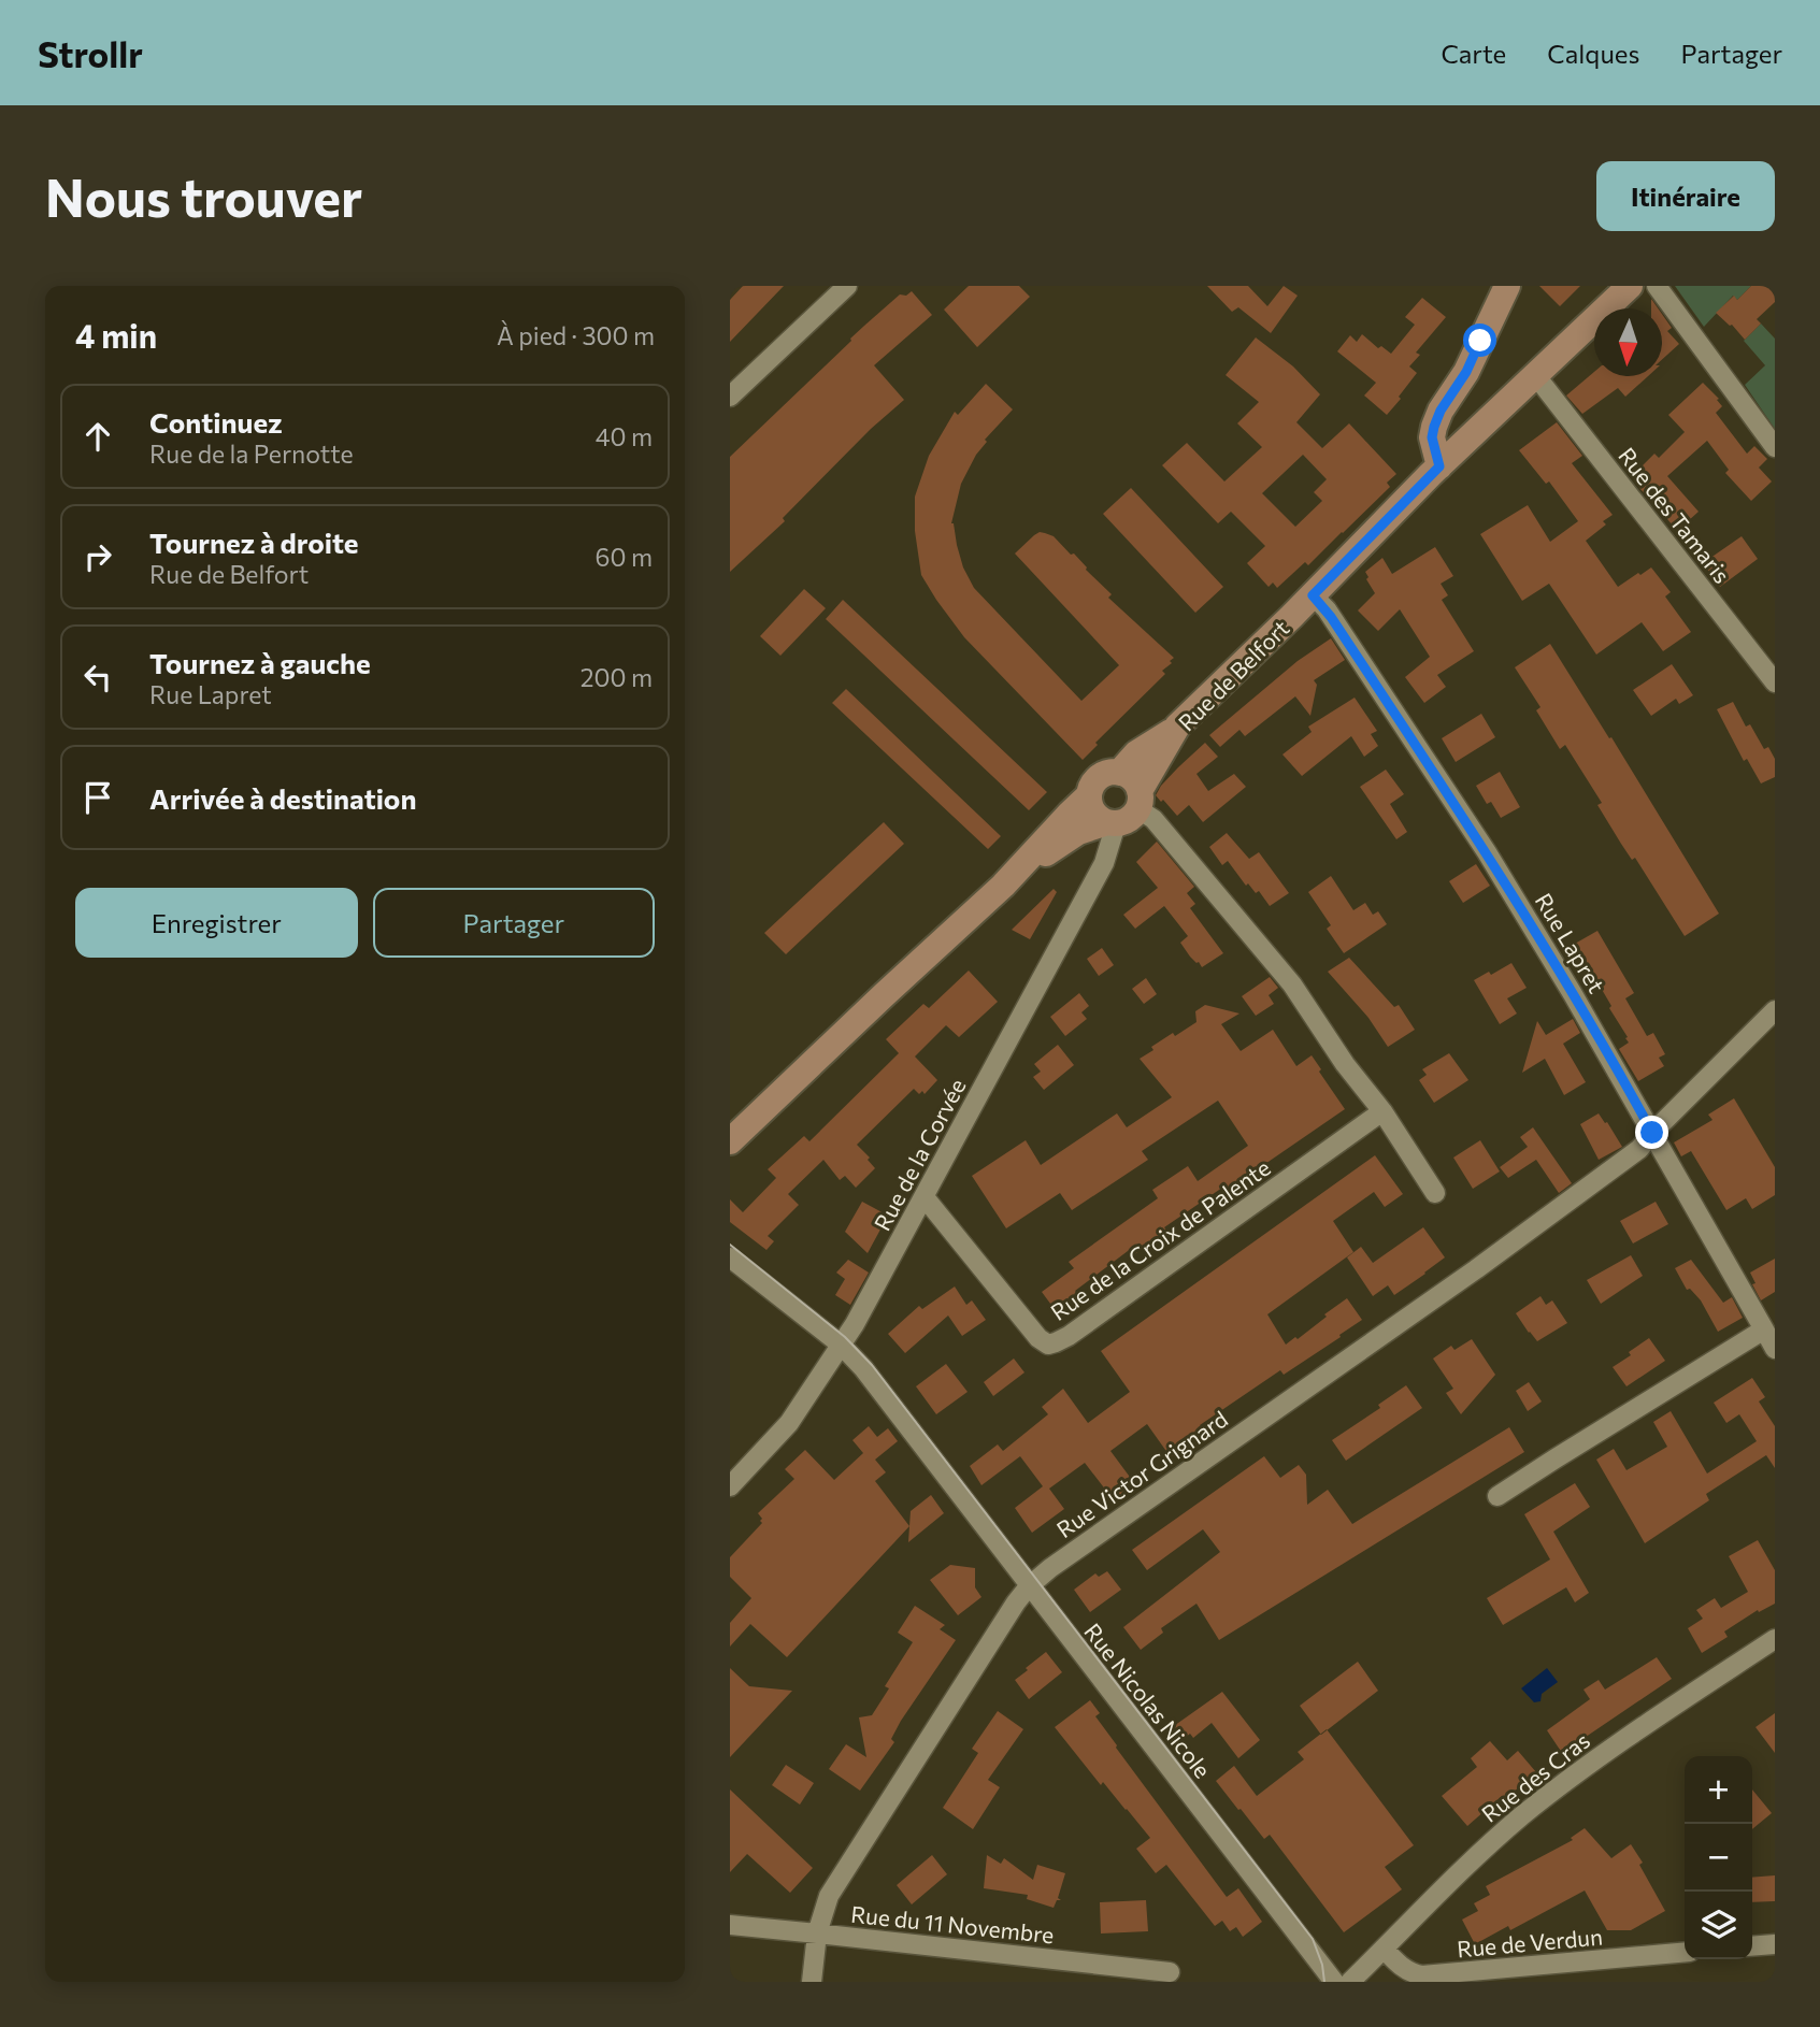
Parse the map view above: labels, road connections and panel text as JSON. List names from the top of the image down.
{
  "streets": {
    "main road": ["Rue de Belfort"],
    "street": [
      "Rue des Tamaris",
      "Rue Lapret",
      "Rue de la Corvée",
      "Rue de la Croix de Palente",
      "Rue Victor Grignard",
      "Rue Nicolas Nicole",
      "Rue des Cras",
      "Rue du 11 Novembre",
      "Rue de Verdun"
    ]
  },
  "crossings": [
    ["Rue des Tamaris", "Rue de Belfort"],
    ["Rue de Belfort", "Rue Lapret"],
    ["Rue de Belfort", "Rue de la Corvée"],
    ["Rue Lapret", "Rue Victor Grignard"],
    ["Rue de la Corvée", "Rue de la Croix de Palente"],
    ["Rue de la Corvée", "Rue Nicolas Nicole"],
    ["Rue Victor Grignard", "Rue Nicolas Nicole"],
    ["Rue Victor Grignard", "Rue du 11 Novembre"],
    ["Rue des Cras", "Rue de Verdun"]
  ],
  "north": "bottom",
  "page": {
    "header": "Strollr",
    "nav": ["Carte", "Calques", "Partager"],
    "buttons": [
      "Itinéraire",
      ["Enregistrer", "Partager"]
    ],
    "title": "Nous trouver",
    "heading": ["4 min", "À pied · 300 m"],
    "list": [
      ["Continuez", "Rue de la Pernotte", "40 m"],
      ["Tournez à droite", "Rue de Belfort", "60 m"],
      ["Tournez à gauche", "Rue Lapret", "200 m"],
      "Arrivée à destination"
    ],
    "map_buttons": ["+", "−"]
  }
}
